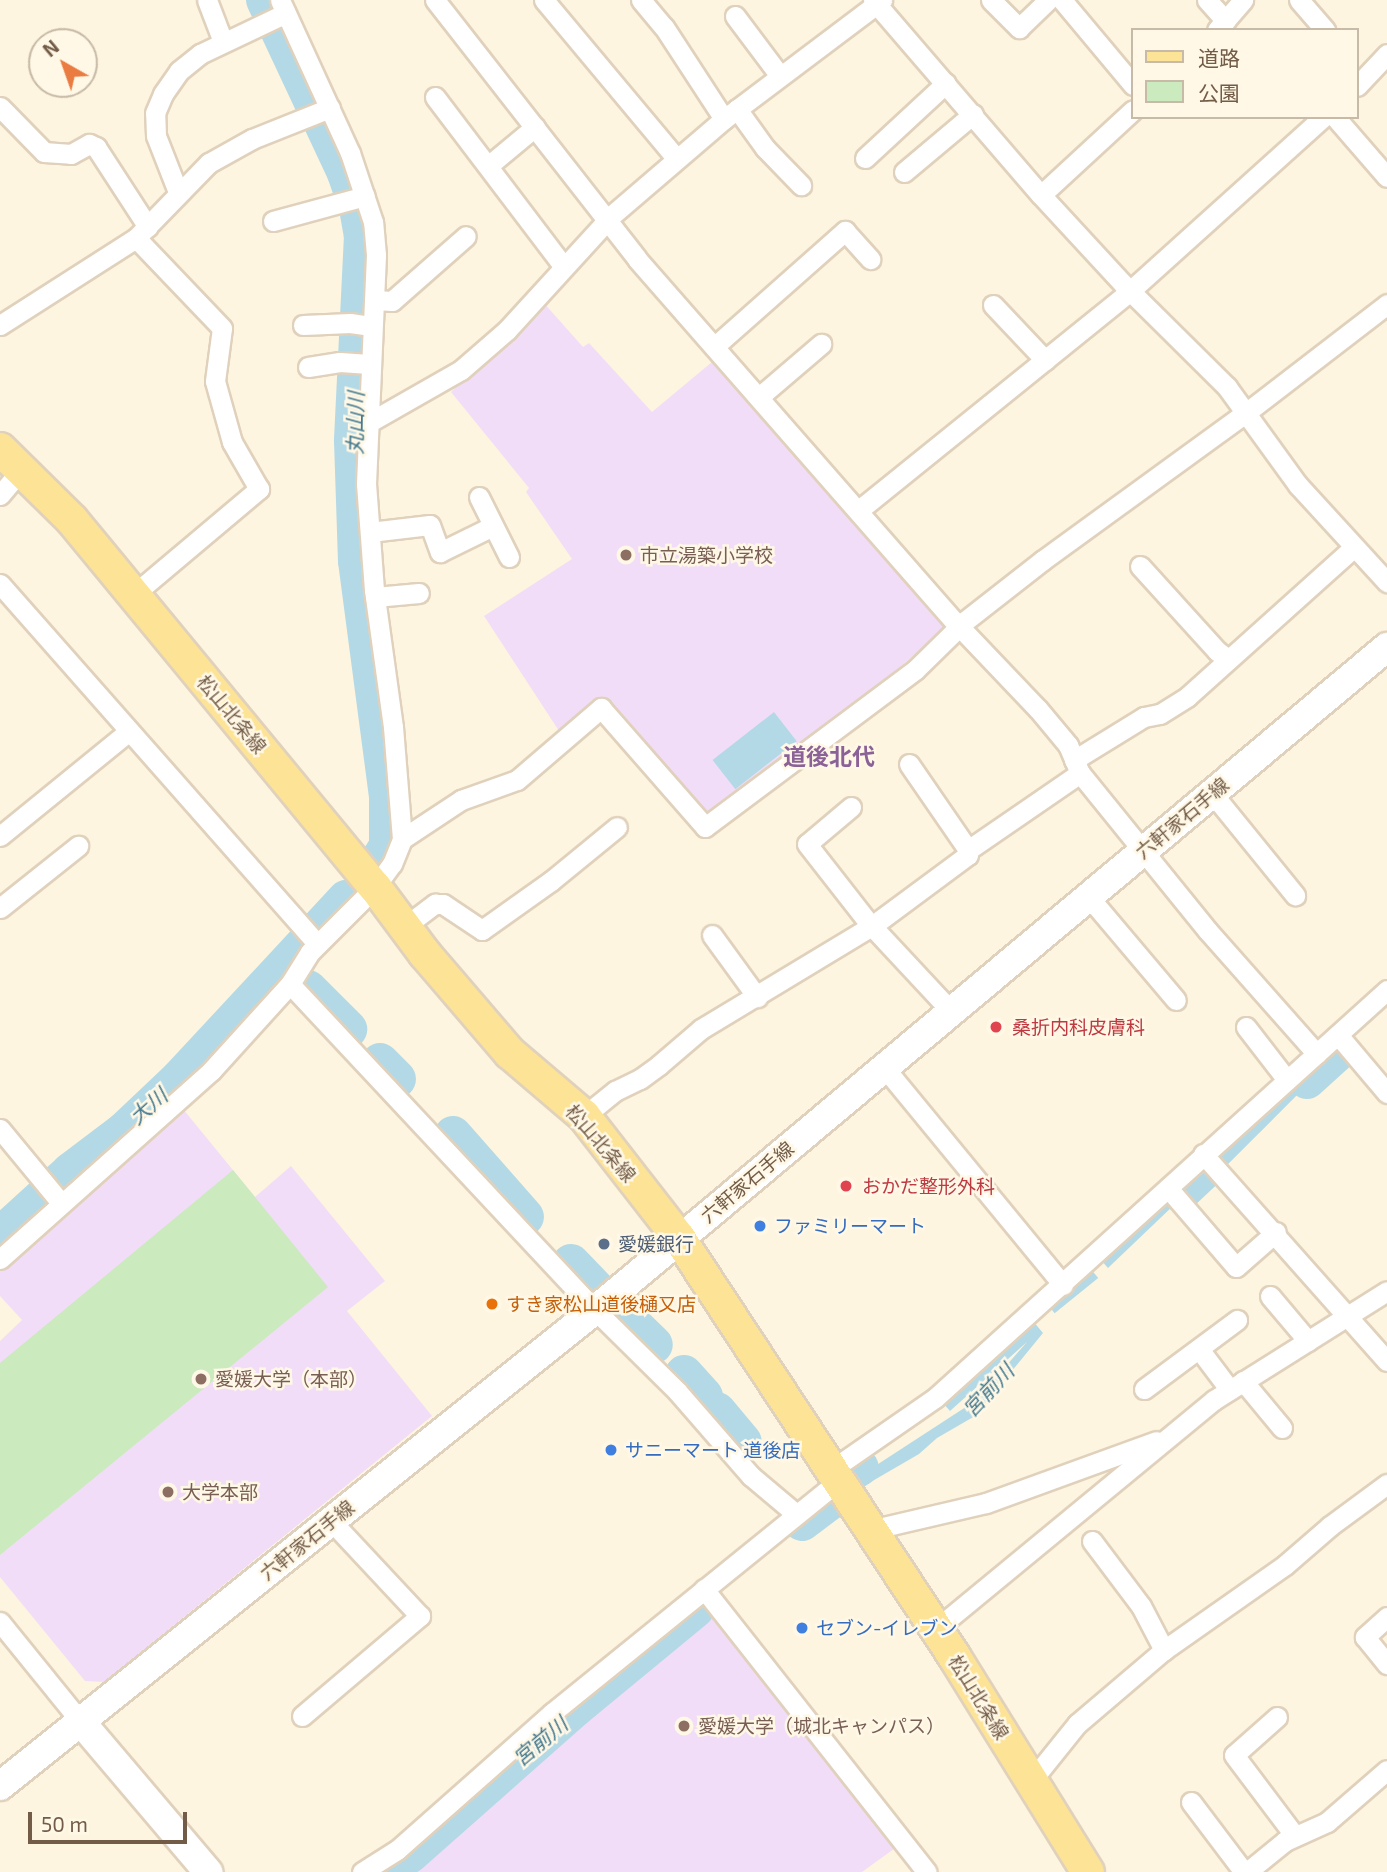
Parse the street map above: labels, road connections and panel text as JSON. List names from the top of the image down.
{
  "streets": {
    "main road": ["松山北条線", "六軒家石手線"]
  },
  "crossings": [
    ["松山北条線", "六軒家石手線"]
  ],
  "districts": ["道後北代"],
  "water": ["丸山川", "大川", "宮前川"],
  "places": [
    "市立湯築小学校",
    "桑折内科皮膚科",
    "おかだ整形外科",
    "ファミリーマート",
    "愛媛銀行",
    "すき家松山道後樋又店",
    "愛媛大学（本部）",
    "サニーマート 道後店",
    "大学本部",
    "セブン-イレブン",
    "愛媛大学（城北キャンパス）"
  ],
  "legend": ["道路", "公園"],
  "scale_bar": "50 m",
  "north": "top left"
}
